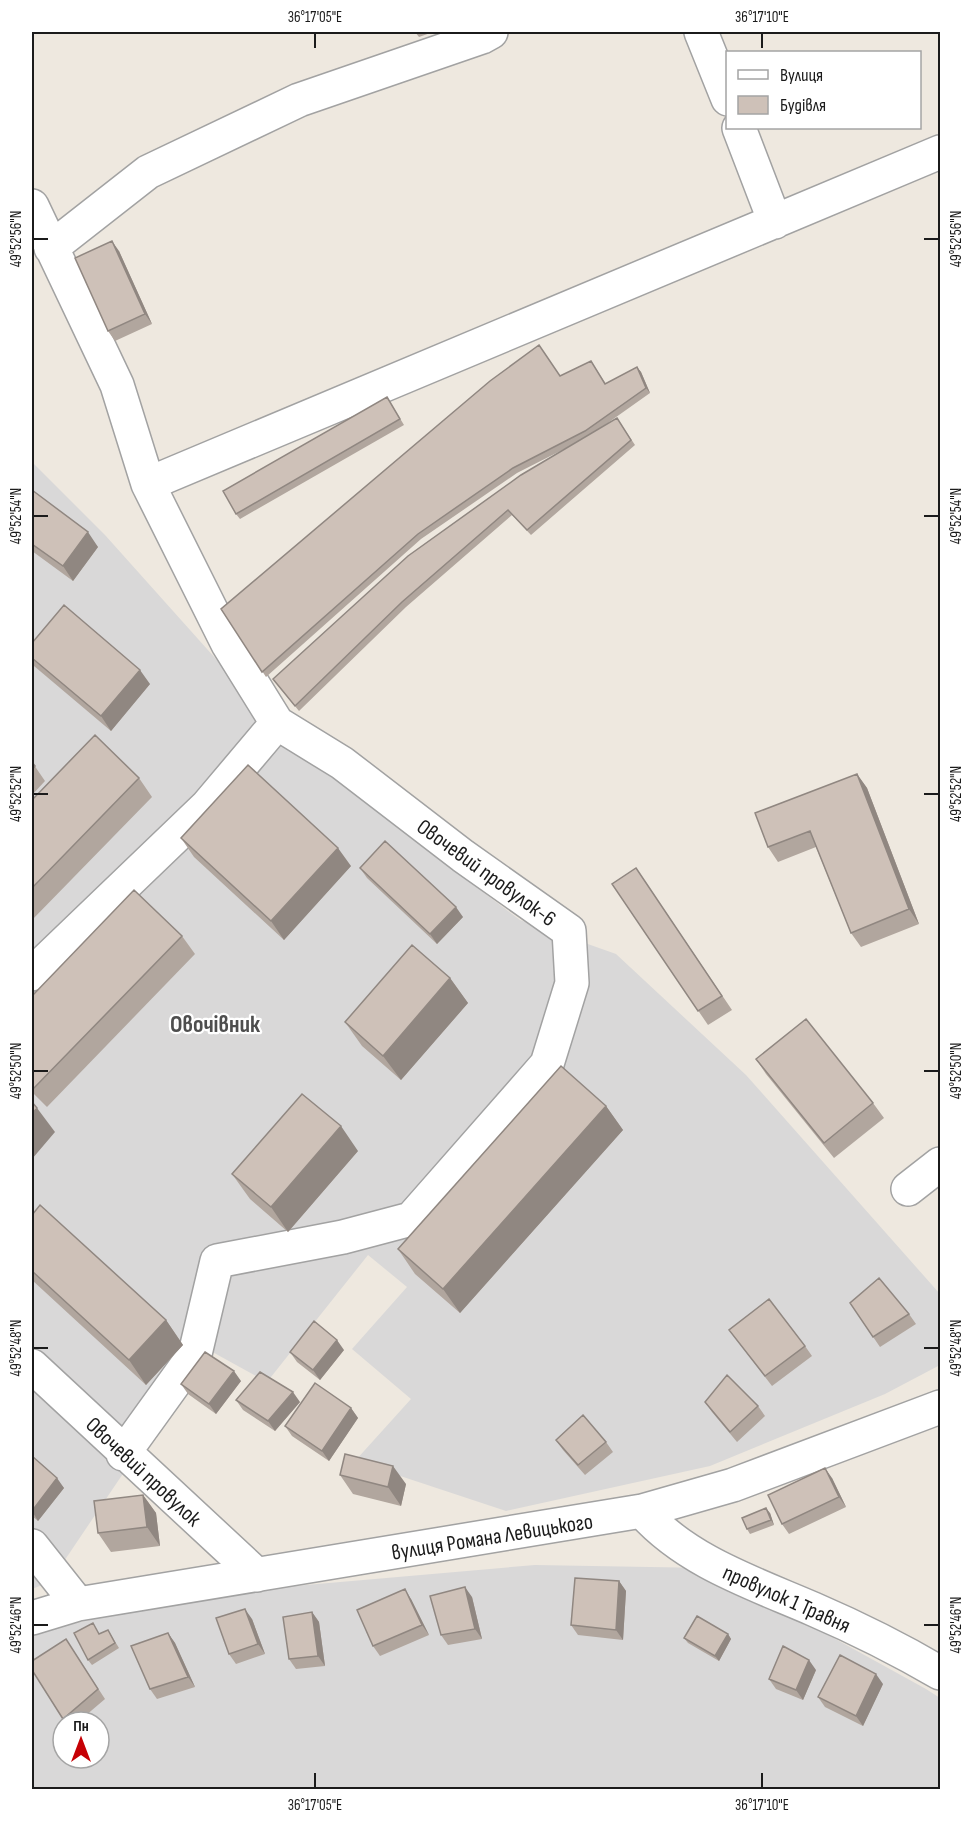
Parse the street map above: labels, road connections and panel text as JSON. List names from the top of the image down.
{
  "streets": {
    "street": [
      "Овочевий провулок-6",
      "Овочевий провулок",
      "вулиця Романа Левицького",
      "провулок 1 Травня"
    ]
  },
  "crossings": [
    ["Овочевий провулок-6", "Овочевий провулок"],
    ["Овочевий провулок", "вулиця Романа Левицького"],
    ["вулиця Романа Левицького", "провулок 1 Травня"]
  ],
  "districts": ["Овочівник"],
  "legend": ["Вулиця", "Будівля"],
  "north": "top",
  "coordinates": [
    "36°17'05\"E",
    "36°17'10\"E",
    "49°52'56\"N",
    "49°52'54\"N",
    "49°52'52\"N",
    "49°52'50\"N",
    "49°52'48\"N",
    "49°52'46\"N"
  ]
}
